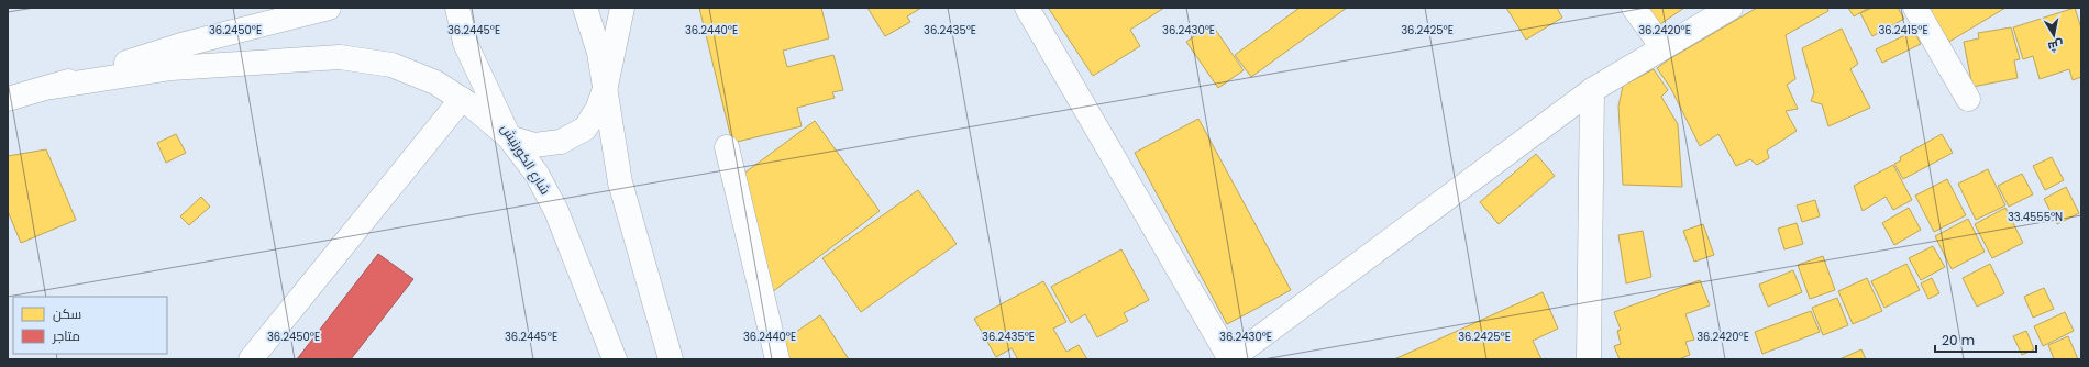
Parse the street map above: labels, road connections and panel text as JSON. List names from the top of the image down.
{
  "streets": {
    "street": ["شارع الكورنيش"]
  },
  "legend": ["سكن", "متاجر"],
  "scale_bar": "20 m",
  "north": "bottom",
  "coordinates": [
    "36.2450°E",
    "36.2445°E",
    "36.2440°E",
    "36.2435°E",
    "36.2430°E",
    "36.2415°E",
    "36.2425°E",
    "36.2420°E",
    "33.4555°N"
  ]
}
